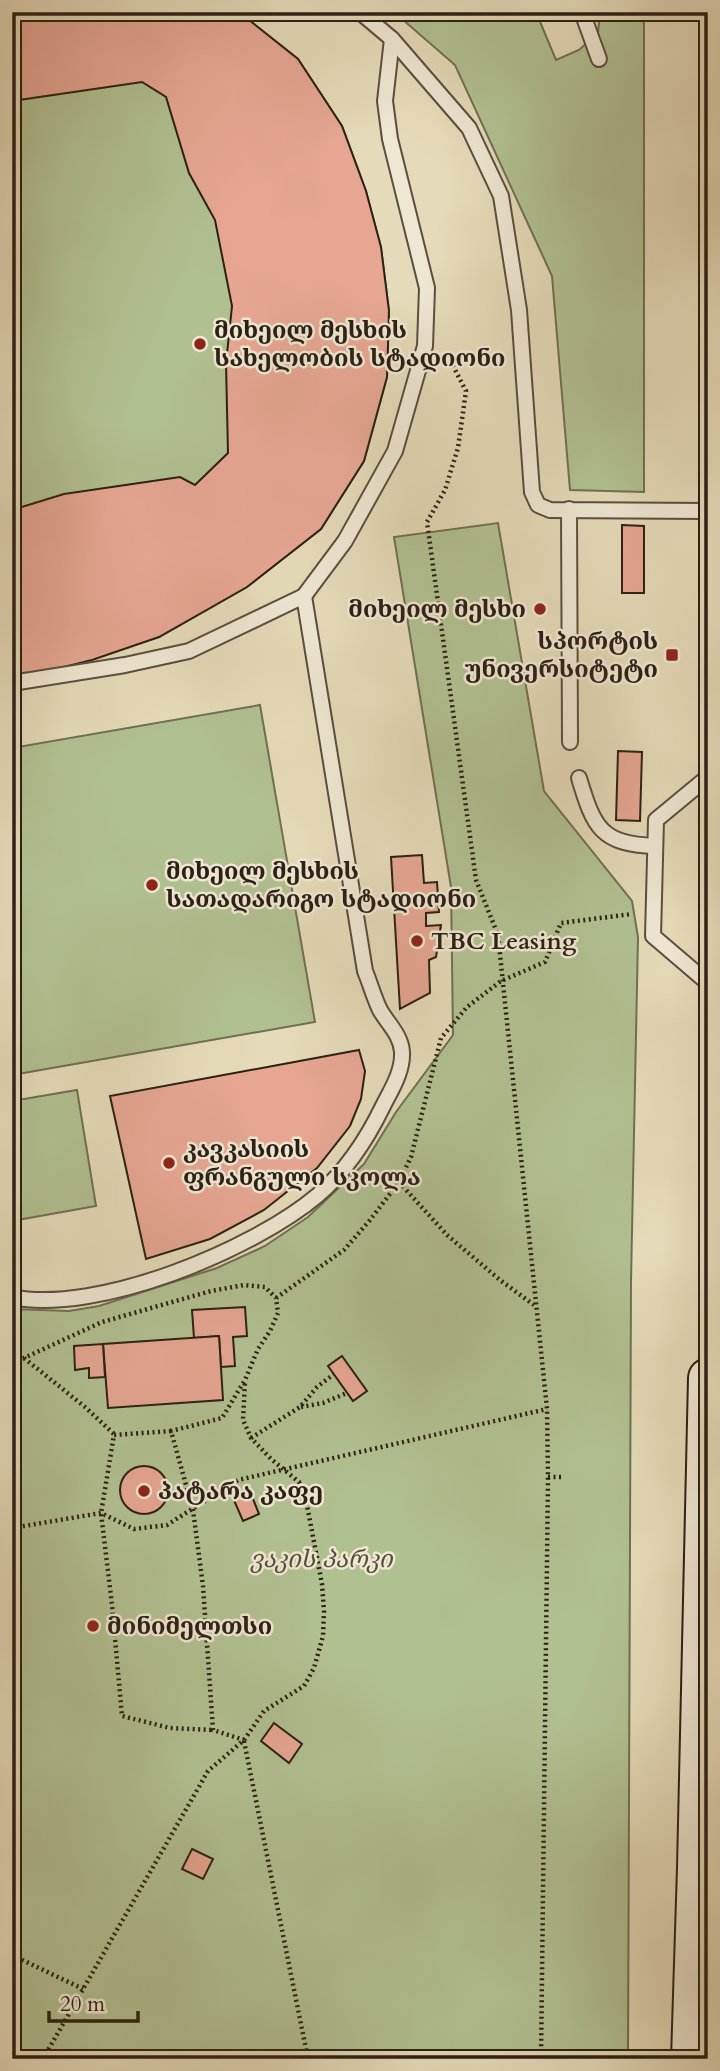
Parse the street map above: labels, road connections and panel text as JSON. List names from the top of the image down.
{
  "parks": ["ვაკის პარკი"],
  "places": {
    "other": [
      "მიხეილ მესხის სახელობის სტადიონი",
      "მიხეილ მესხი",
      "მიხეილ მესხის სათადარიგო სტადიონი",
      "TBC Leasing",
      "კავკასიის ფრანგული სკოლა",
      "პატარა კაფე",
      "მინიმელთსი"
    ],
    "transit": ["სპორტის უნივერსიტეტი"]
  },
  "scale_bar": "20 m"
}
